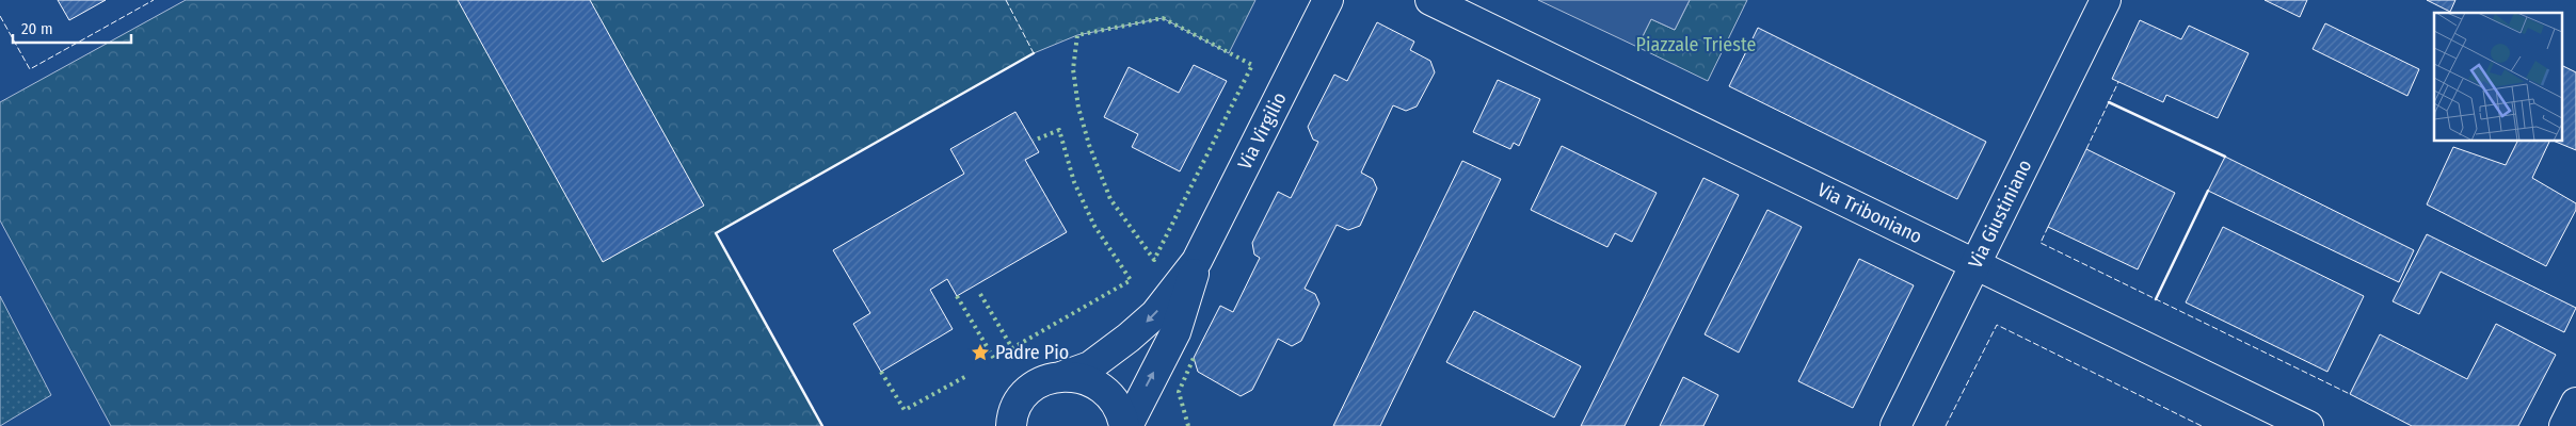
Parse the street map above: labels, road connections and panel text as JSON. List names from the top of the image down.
{
  "streets": {
    "street": ["Via Virgilio", "Via Triboniano", "Via Giustiniano"]
  },
  "crossings": [
    ["Via Triboniano", "Via Giustiniano"]
  ],
  "parks": ["Piazzale Trieste"],
  "places": {
    "place": ["Padre Pio"]
  },
  "scale_bar": "20 m"
}
